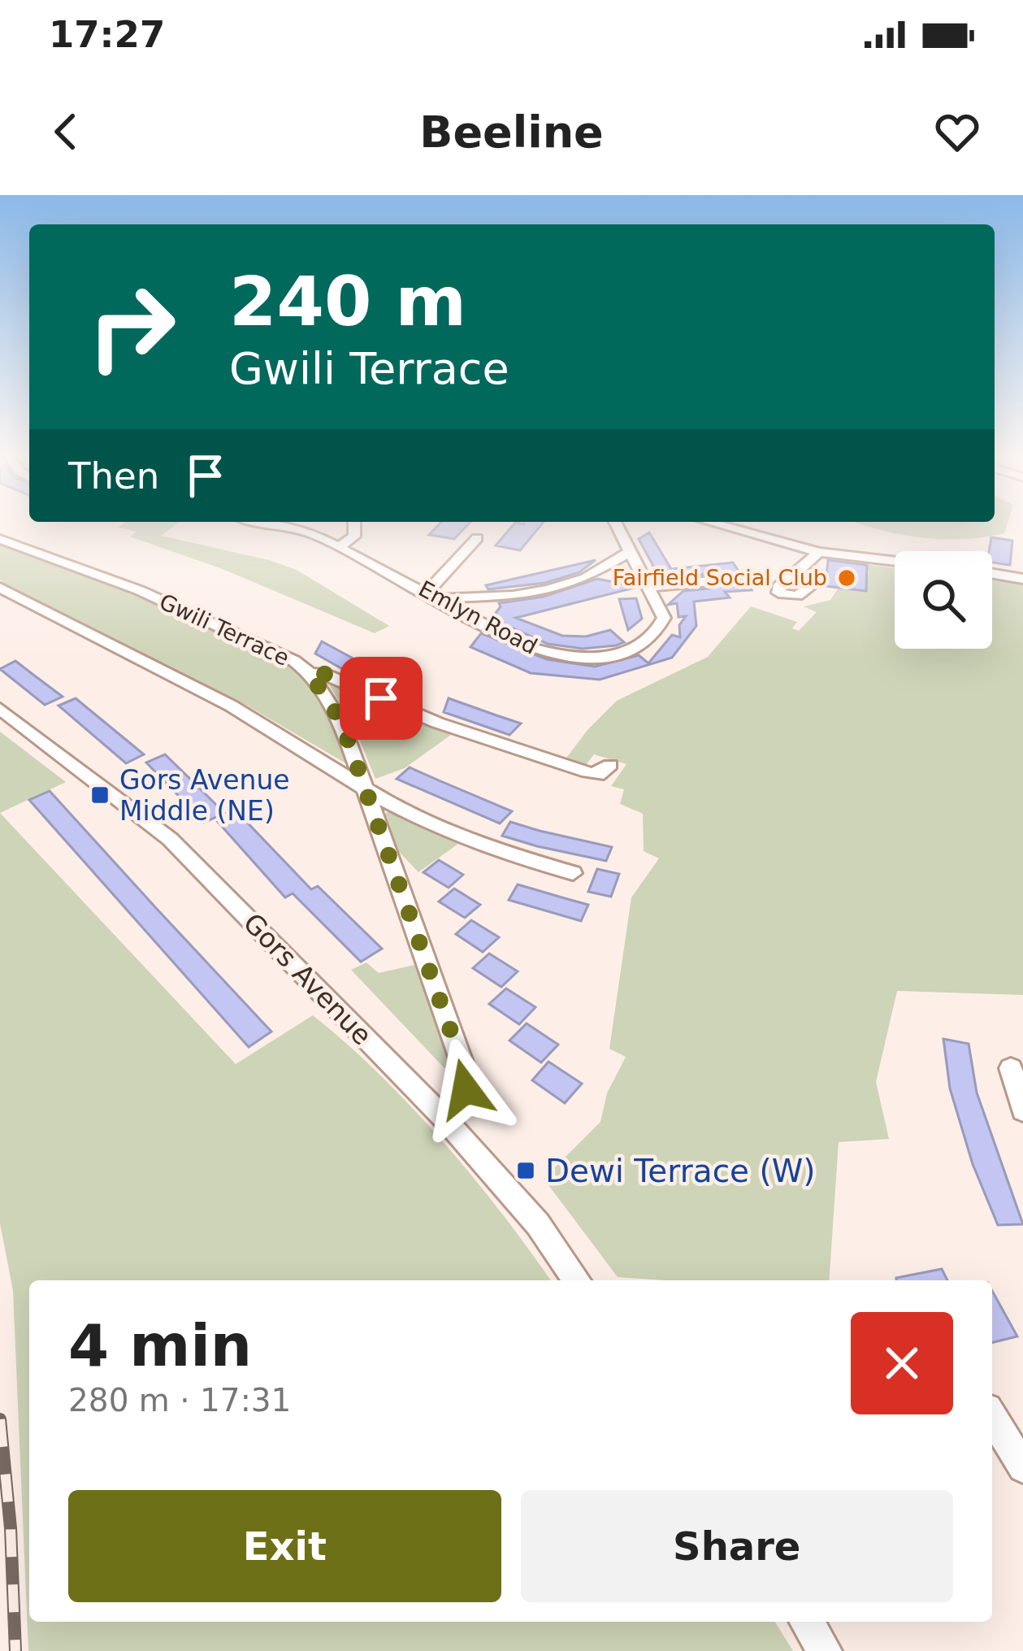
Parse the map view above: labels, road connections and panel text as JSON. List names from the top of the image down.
{
  "streets": {
    "street": ["Emlyn Road", "Gwili Terrace", "Gors Avenue"]
  },
  "places": {
    "other": ["Fairfield Social Club"],
    "transit": ["Gors Avenue Middle (NE)", "Dewi Terrace (W)"]
  },
  "page": {
    "status": "17:27",
    "header": "Beeline",
    "turn": ["240 m", "Gwili Terrace"],
    "then": "Then",
    "heading": ["4 min", "280 m · 17:31"],
    "buttons": ["Exit", "Share"]
  }
}
